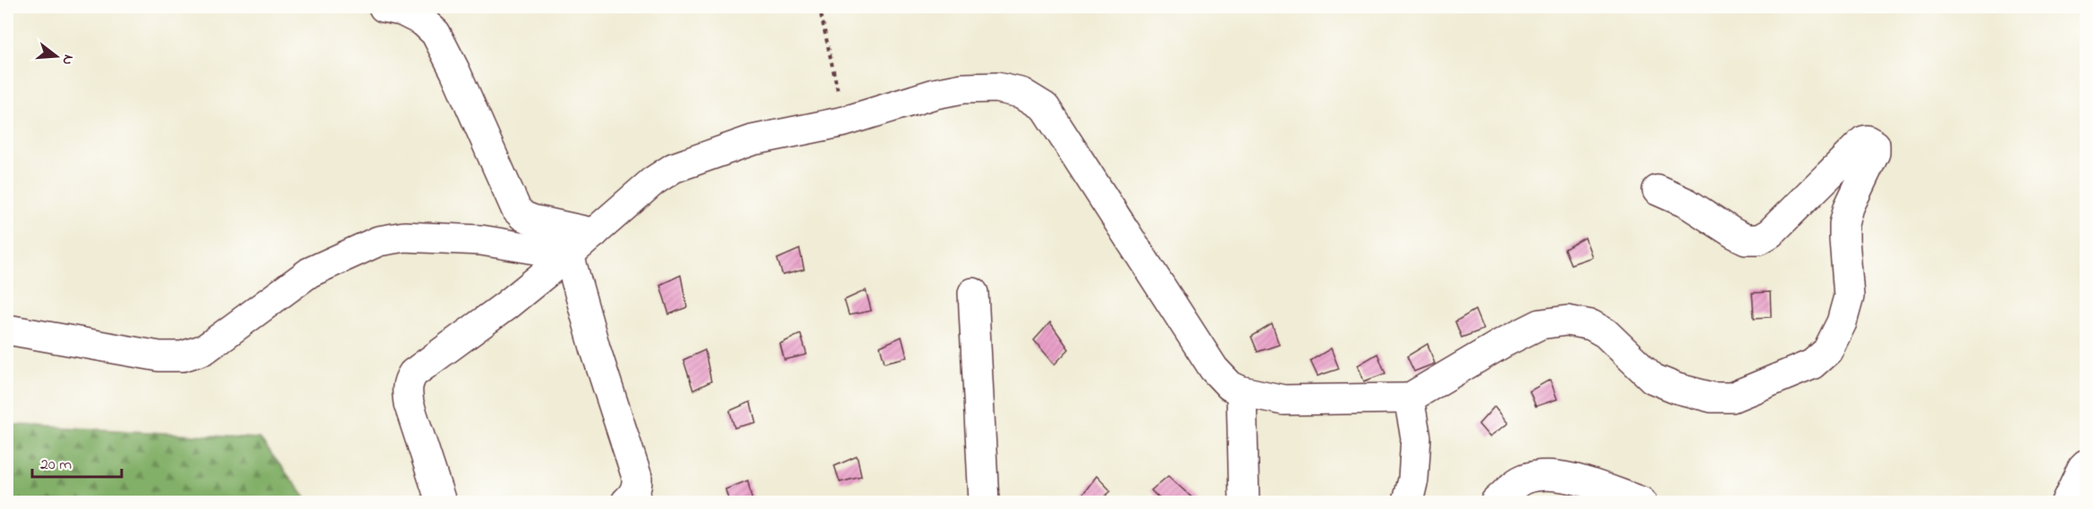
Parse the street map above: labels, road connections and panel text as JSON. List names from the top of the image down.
{
  "scale_bar": "20 m",
  "north": "right"
}
